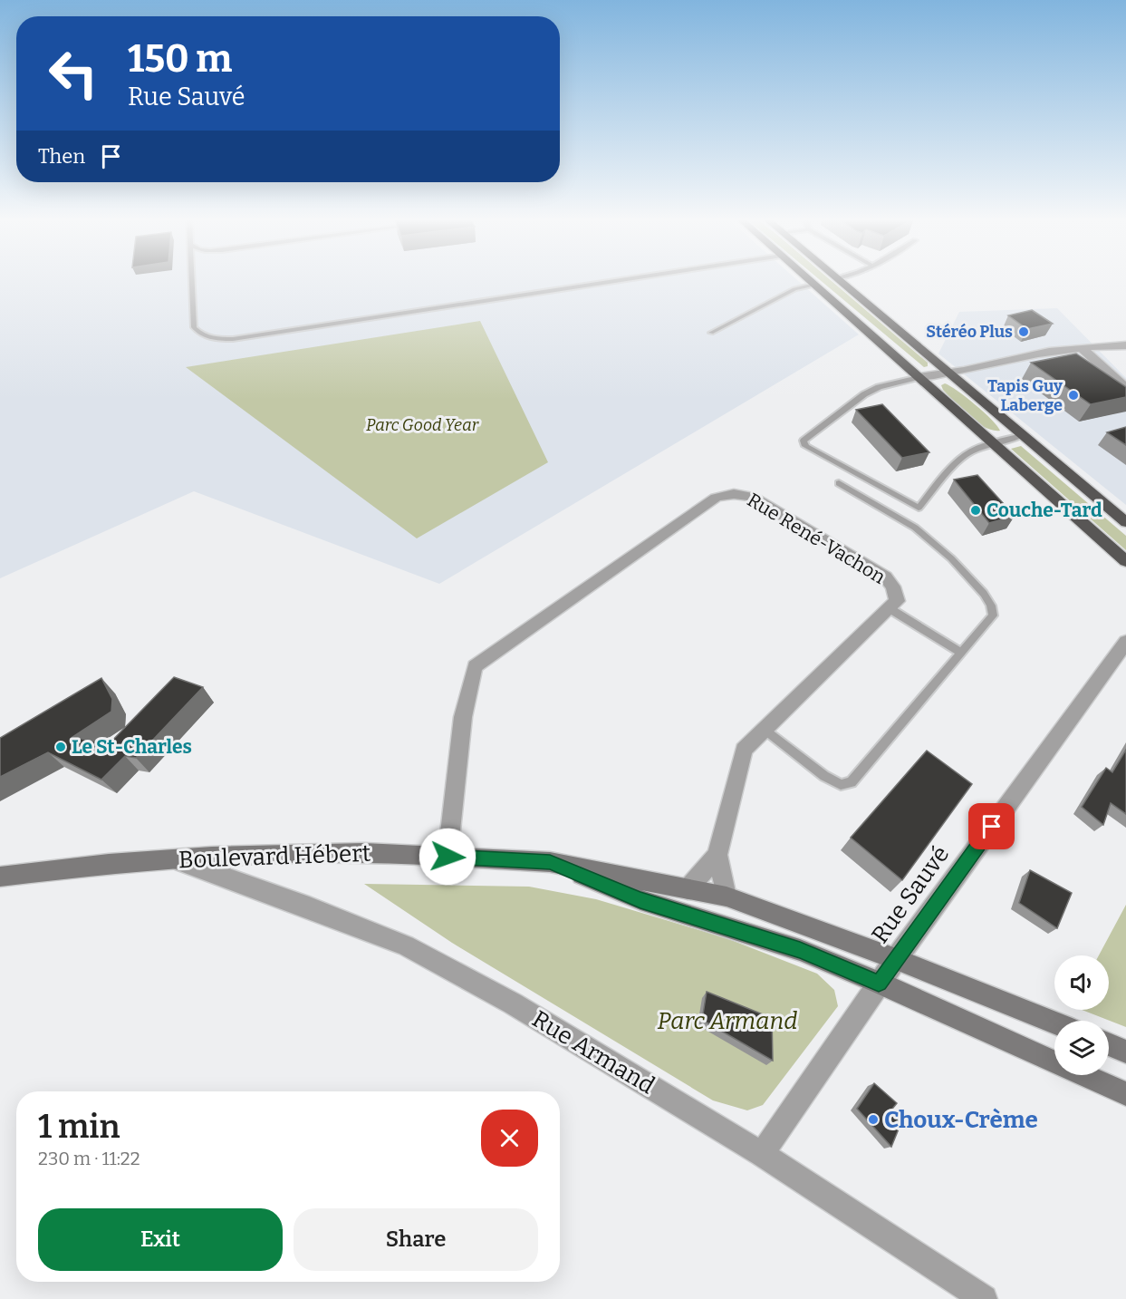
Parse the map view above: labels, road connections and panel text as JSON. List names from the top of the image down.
{
  "streets": {
    "main road": ["Boulevard Hébert"],
    "street": ["Rue René-Vachon", "Rue Sauvé", "Rue Armand"]
  },
  "crossings": [
    ["Rue René-Vachon", "Boulevard Hébert"],
    ["Boulevard Hébert", "Rue Sauvé"],
    ["Boulevard Hébert", "Rue Armand"],
    ["Rue Sauvé", "Rue Armand"]
  ],
  "parks": ["Parc Good Year", "Parc Armand"],
  "places": [
    "Stéréo Plus",
    "Tapis Guy Laberge",
    "Couche-Tard",
    "Le St-Charles",
    "Choux-Crème"
  ],
  "page": {
    "turn": ["150 m", "Rue Sauvé"],
    "then": "Then",
    "heading": ["1 min", "230 m · 11:22"],
    "buttons": ["Exit", "Share"]
  }
}
